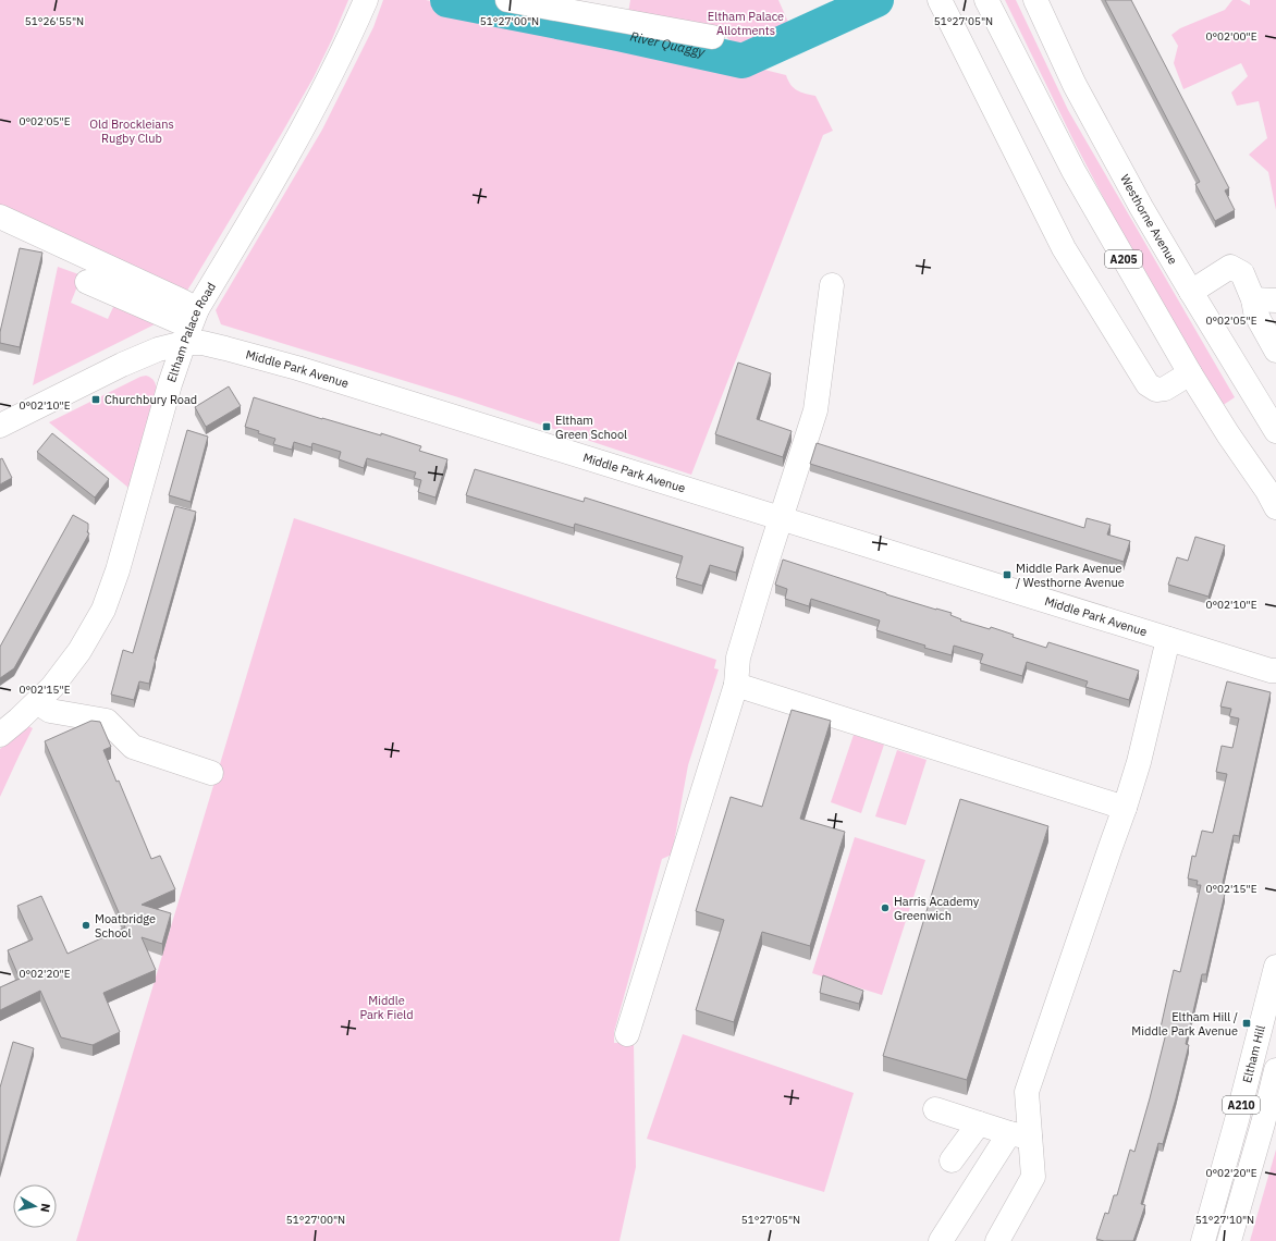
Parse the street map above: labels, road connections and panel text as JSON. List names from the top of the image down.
{
  "streets": {
    "main road": [
      "Westhorne Avenue",
      "A205",
      "Eltham Palace Road",
      "Middle Park Avenue",
      "Eltham Hill",
      "A210"
    ]
  },
  "crossings": [
    ["Eltham Palace Road", "Middle Park Avenue"]
  ],
  "water": ["River Quaggy"],
  "parks": ["Eltham Palace Allotments", "Old Brockleians Rugby Club", "Middle Park Field"],
  "places": {
    "transit": [
      "Churchbury Road",
      "Eltham Green School",
      "Middle Park Avenue / Westhorne Avenue",
      "Eltham Hill / Middle Park Avenue"
    ],
    "other": ["Harris Academy Greenwich", "Moatbridge School"]
  },
  "north": "right",
  "coordinates": [
    "51°27'00\"N",
    "51°27'05\"N",
    "51°26'55\"N",
    "0°02'00\"E",
    "0°02'05\"E",
    "0°02'10\"E",
    "0°02'15\"E",
    "0°02'20\"E",
    "51°27'10\"N"
  ]
}
